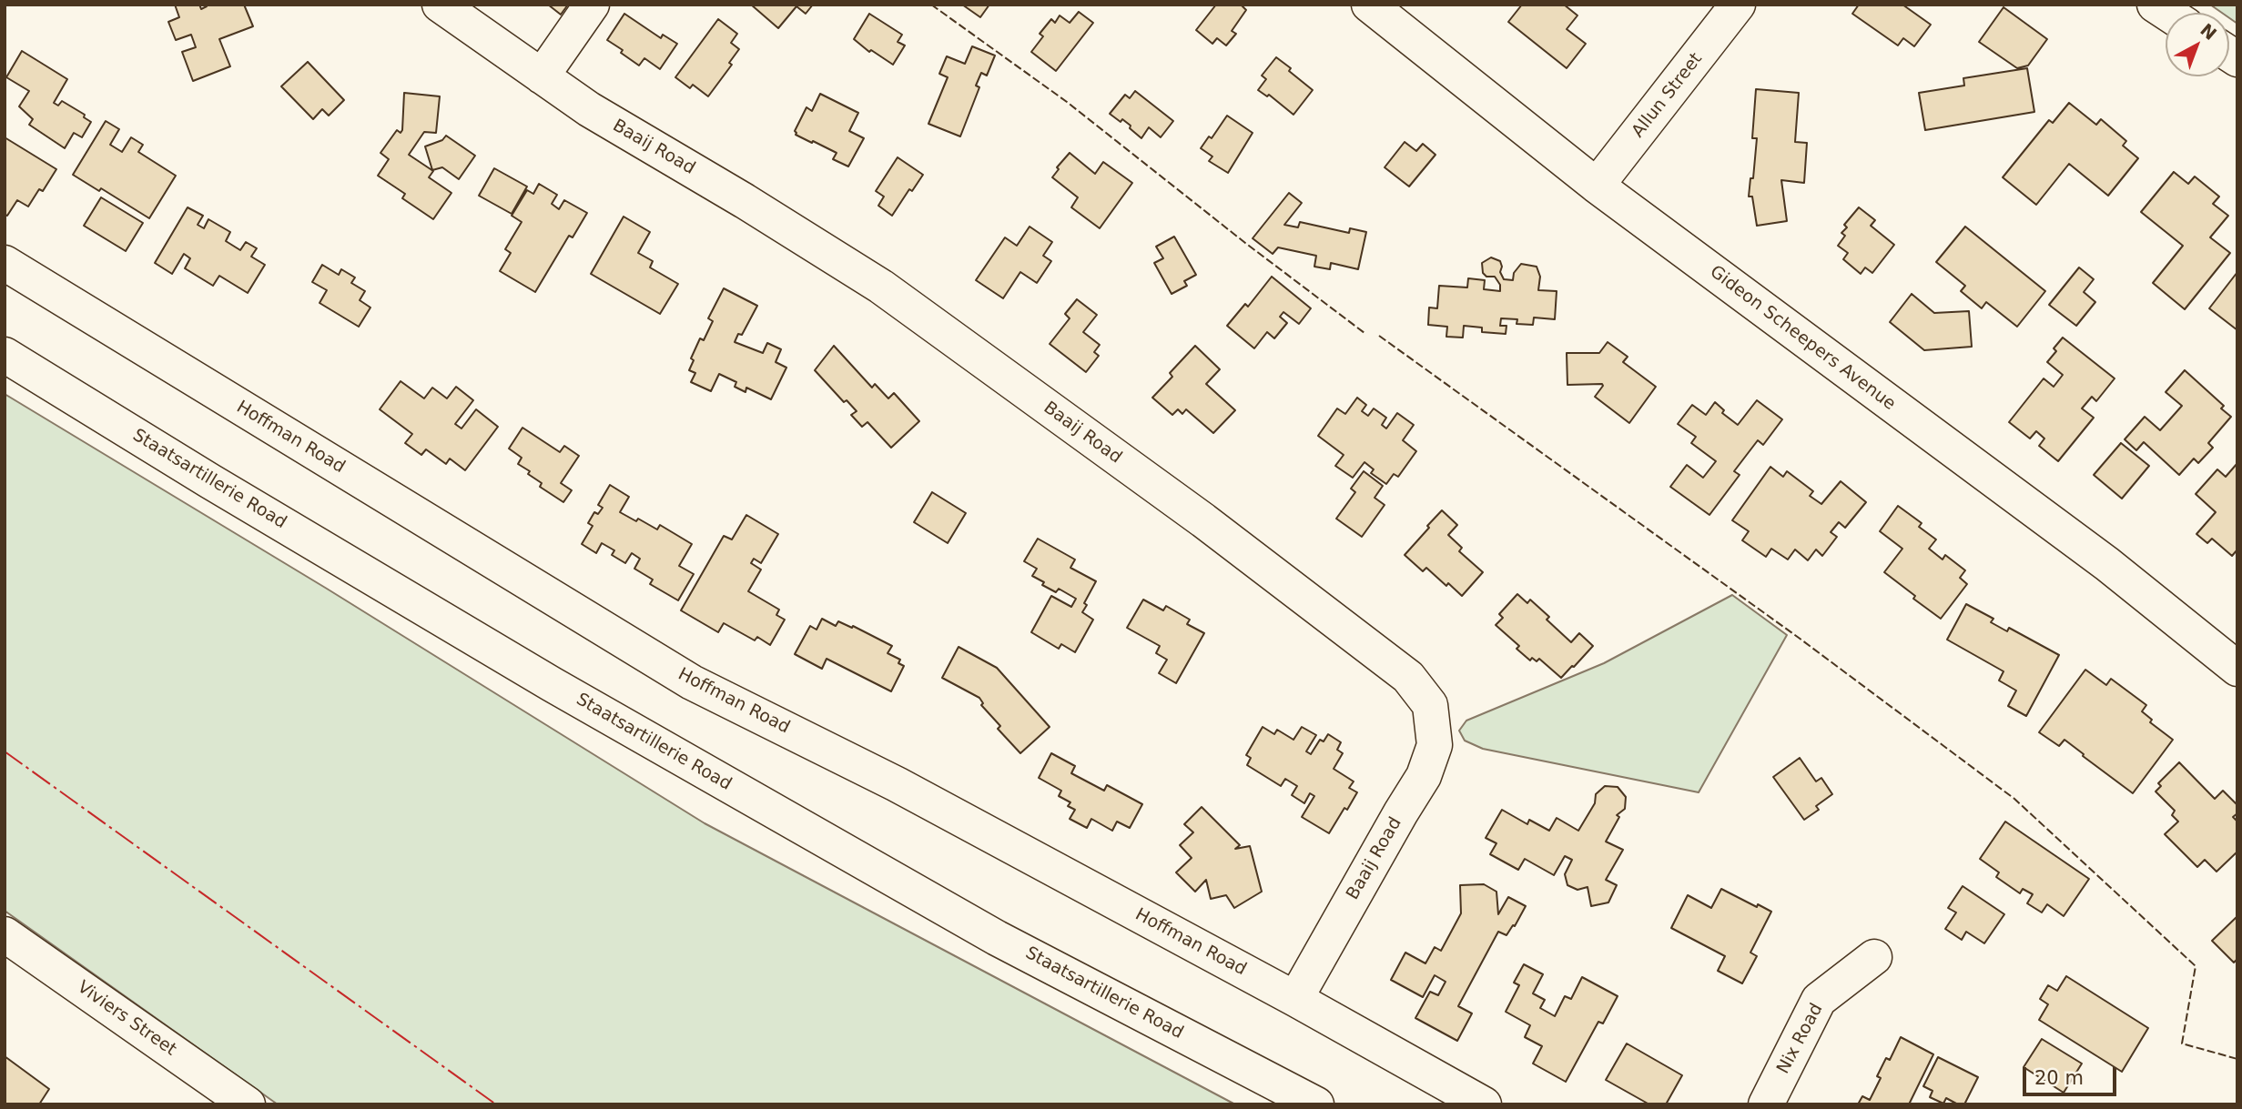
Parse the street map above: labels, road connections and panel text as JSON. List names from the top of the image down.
{
  "streets": {
    "street": [
      "Allun Street",
      "Baaij Road",
      "Gideon Scheepers Avenue",
      "Hoffman Road",
      "Staatsartillerie Road",
      "Viviers Street",
      "Nix Road"
    ]
  },
  "crossings": [
    ["Allun Street", "Gideon Scheepers Avenue"],
    ["Baaij Road", "Hoffman Road"]
  ],
  "scale_bar": "20 m",
  "north": "top right"
}
